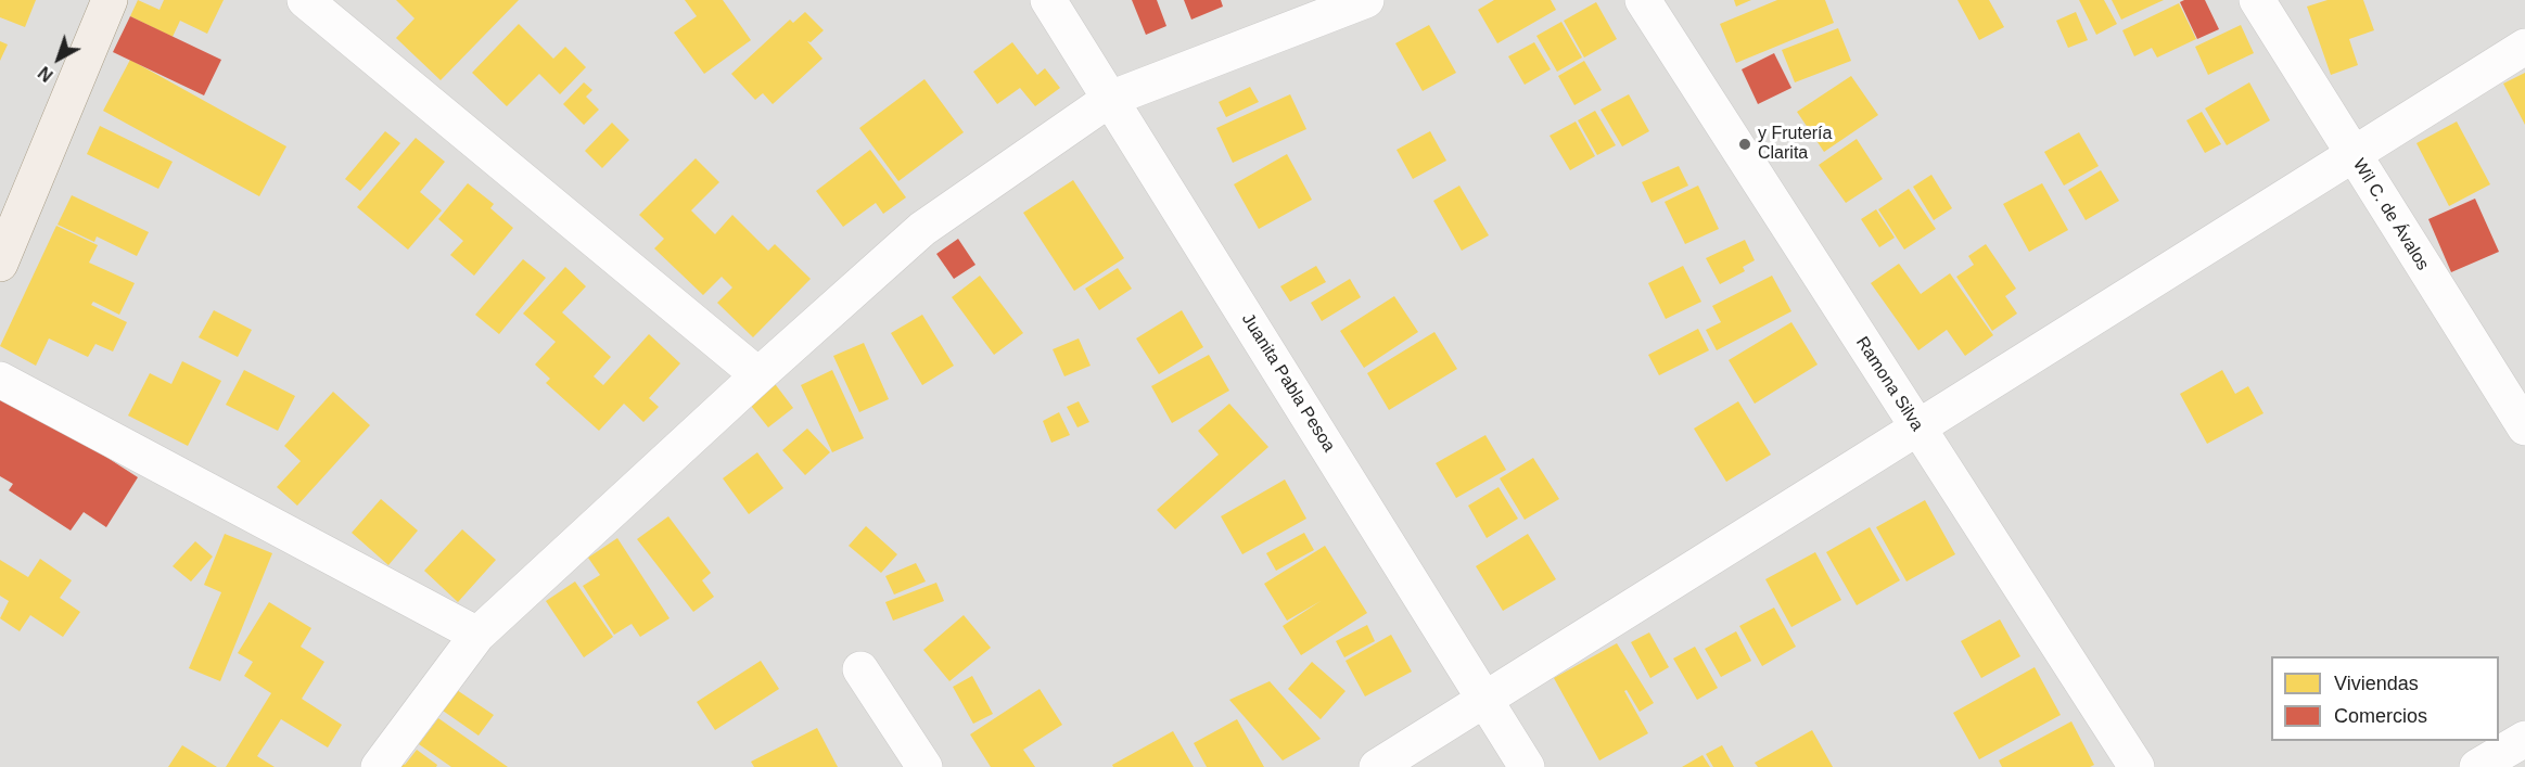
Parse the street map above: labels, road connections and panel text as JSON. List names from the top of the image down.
{
  "streets": {
    "street": ["Wil C. de Ávalos", "Juanita Pabla Pesoa", "Ramona Silva"]
  },
  "places": ["y Frutería Clarita"],
  "legend": ["Viviendas", "Comercios"],
  "north": "bottom left"
}
